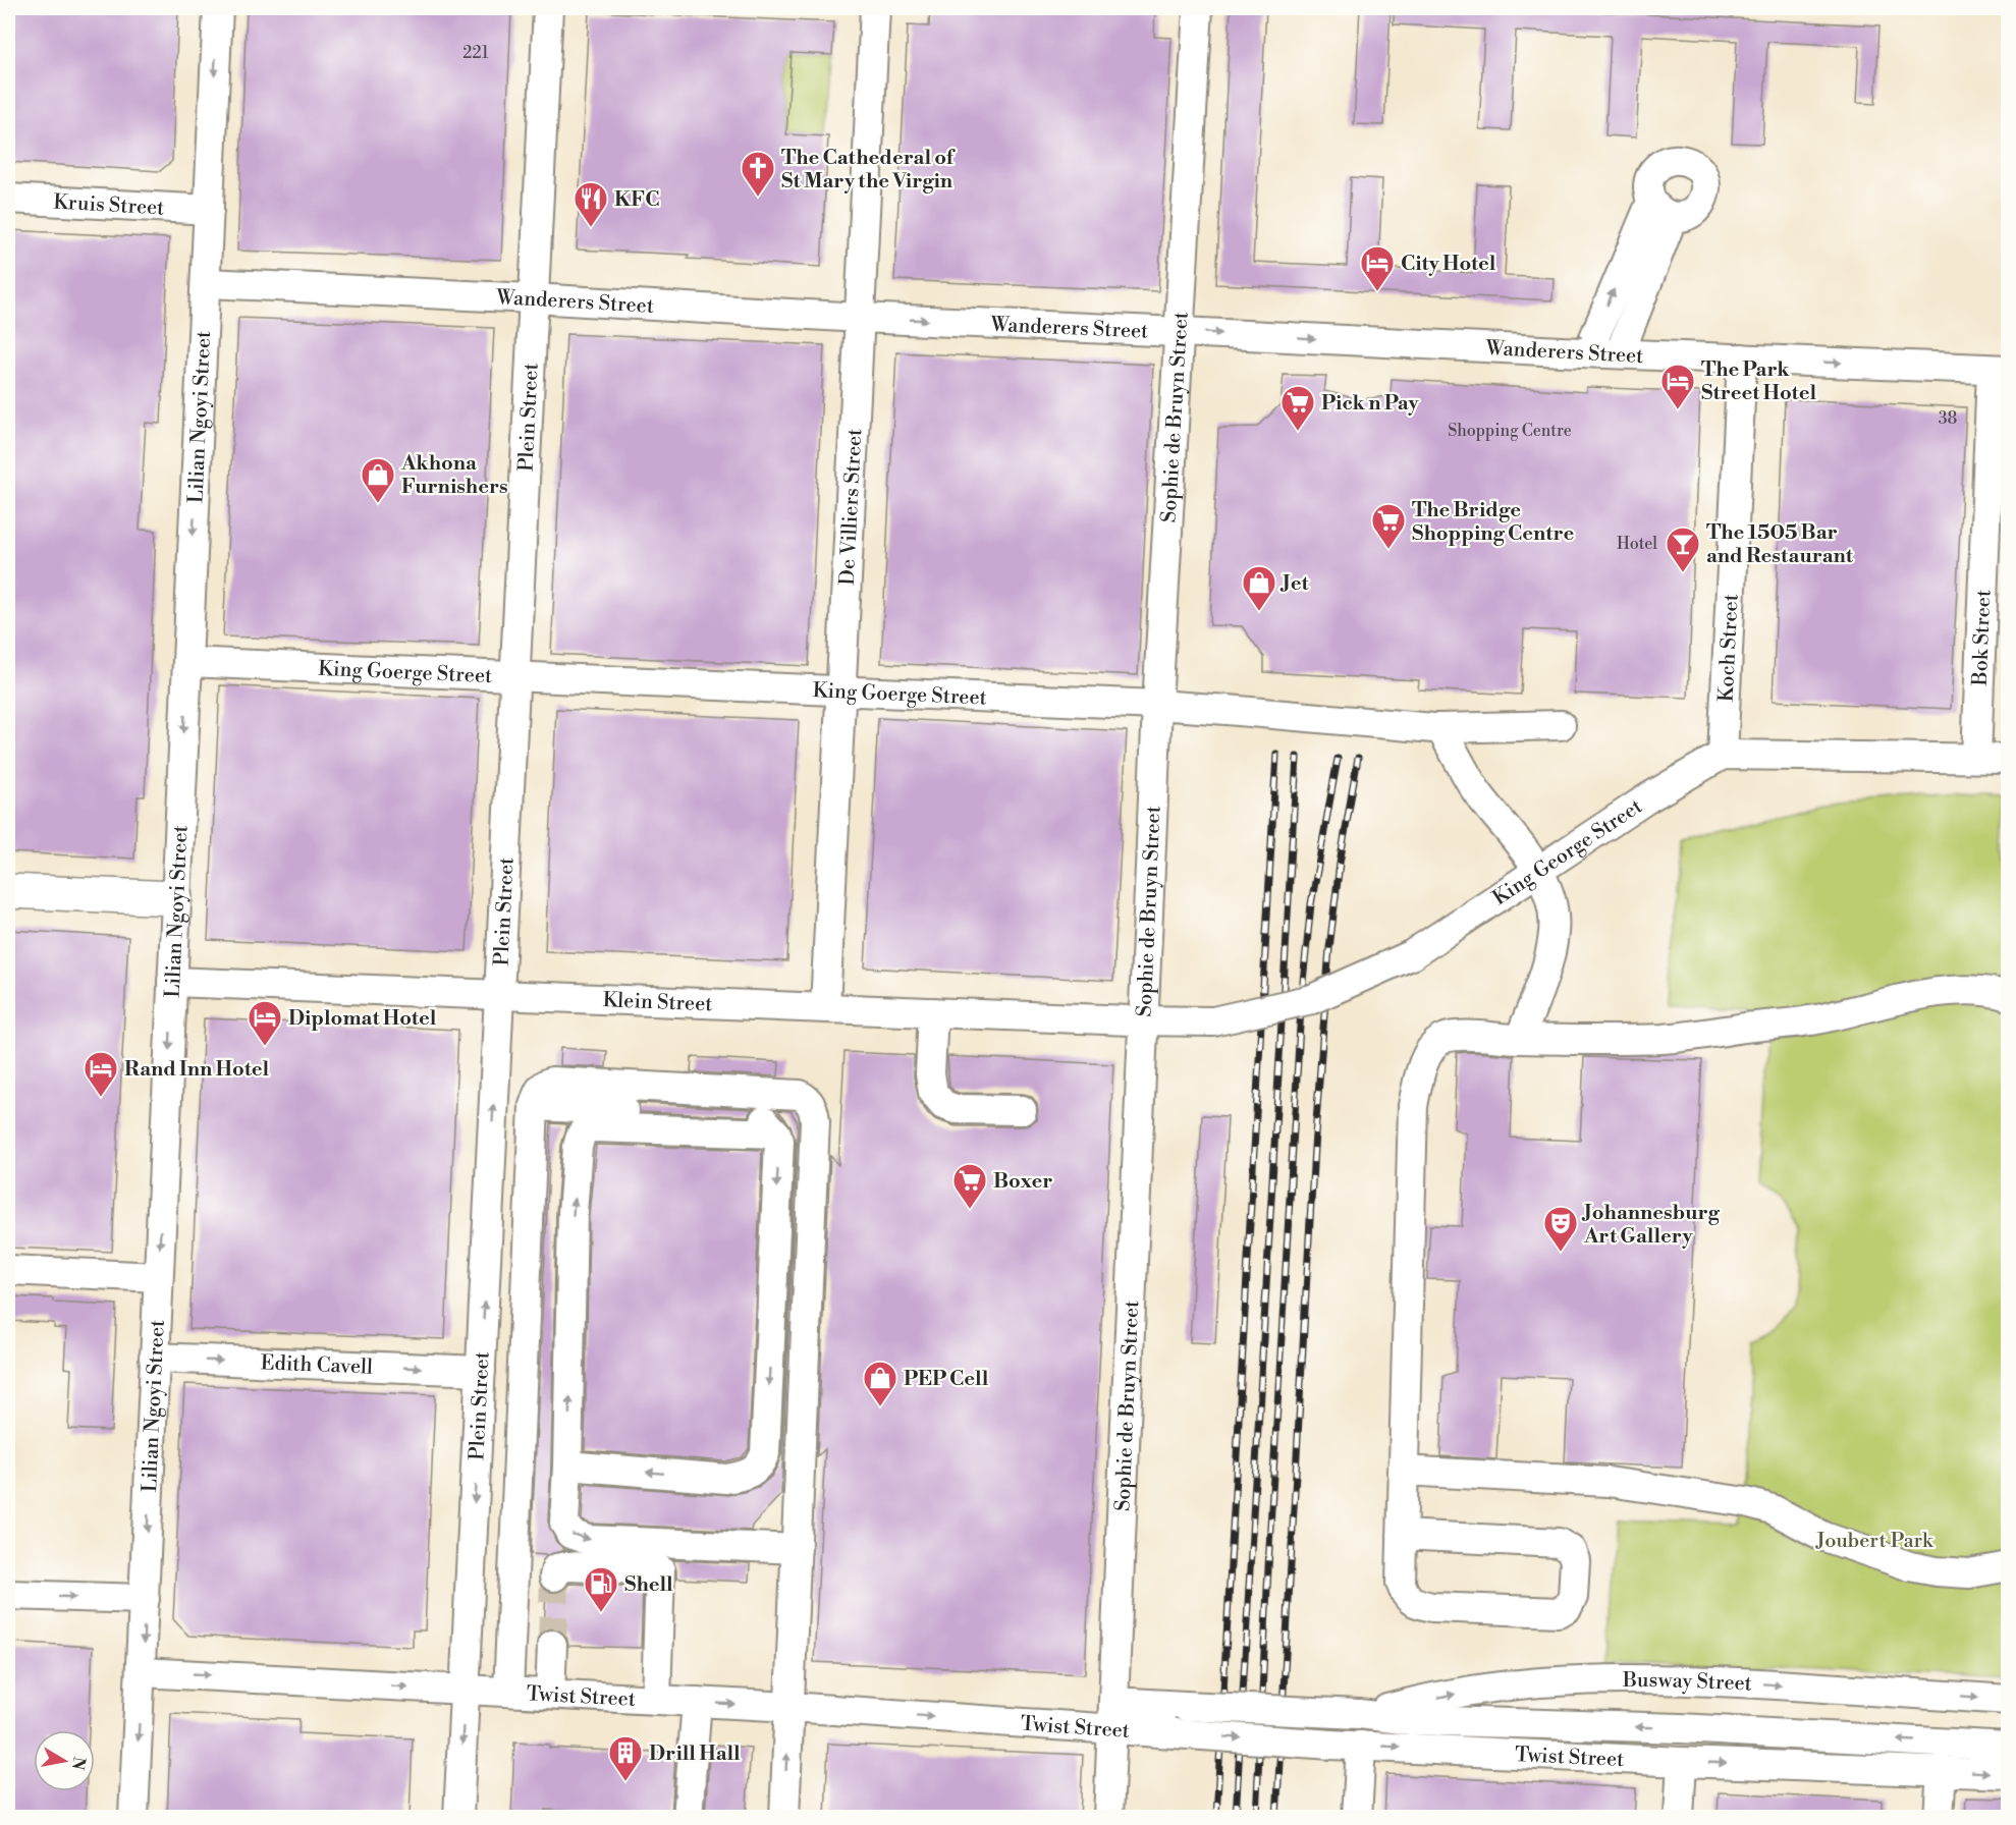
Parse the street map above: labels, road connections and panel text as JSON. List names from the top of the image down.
{
  "streets": {
    "street": [
      "Kruis Street",
      "Wanderers Street",
      "Sophie de Bruyn Street",
      "Lilian Ngoyi Street",
      "Plein Street",
      "De Villiers Street",
      "Bok Street",
      "Koch Street",
      "King Goerge Street",
      "King George Street",
      "Klein Street",
      "Edith Cavell",
      "Busway Street",
      "Twist Street"
    ]
  },
  "crossings": [
    ["Kruis Street", "Lilian Ngoyi Street"],
    ["Wanderers Street", "Sophie de Bruyn Street"],
    ["Wanderers Street", "Lilian Ngoyi Street"],
    ["Wanderers Street", "Plein Street"],
    ["Wanderers Street", "De Villiers Street"],
    ["Wanderers Street", "Bok Street"],
    ["Wanderers Street", "Koch Street"],
    ["Sophie de Bruyn Street", "King Goerge Street"],
    ["Sophie de Bruyn Street", "King George Street"],
    ["Sophie de Bruyn Street", "Klein Street"],
    ["Sophie de Bruyn Street", "Busway Street"],
    ["Sophie de Bruyn Street", "Twist Street"],
    ["Lilian Ngoyi Street", "King Goerge Street"],
    ["Lilian Ngoyi Street", "Klein Street"],
    ["Lilian Ngoyi Street", "Edith Cavell"],
    ["Lilian Ngoyi Street", "Twist Street"],
    ["Plein Street", "King Goerge Street"],
    ["Plein Street", "Klein Street"],
    ["Plein Street", "Edith Cavell"],
    ["Plein Street", "Twist Street"],
    ["De Villiers Street", "King Goerge Street"],
    ["De Villiers Street", "Klein Street"],
    ["Koch Street", "King George Street"],
    ["King George Street", "Klein Street"],
    ["Busway Street", "Twist Street"]
  ],
  "one_way": [
    "Wanderers Street",
    "Lilian Ngoyi Street",
    "Edith Cavell",
    "Twist Street"
  ],
  "parks": ["Joubert Park"],
  "places": {
    "church": ["The Cathederal of St Mary the Virgin"],
    "restaurant": ["KFC"],
    "hotel": [
      "City Hotel",
      "The Park Street Hotel",
      "Diplomat Hotel",
      "Rand Inn Hotel"
    ],
    "supermarket": ["Pick n Pay", "The Bridge Shopping Centre", "Boxer"],
    "shop": ["Akhona Furnishers", "Jet", "PEP Cell"],
    "bar": ["The 1505 Bar and Restaurant"],
    "theatre": ["Johannesburg Art Gallery"],
    "fuel station": ["Shell"],
    "building": ["Drill Hall"]
  },
  "house_numbers": [
    "221",
    "38",
    "Shopping Centre",
    "Hotel"
  ],
  "north": "right"
}
